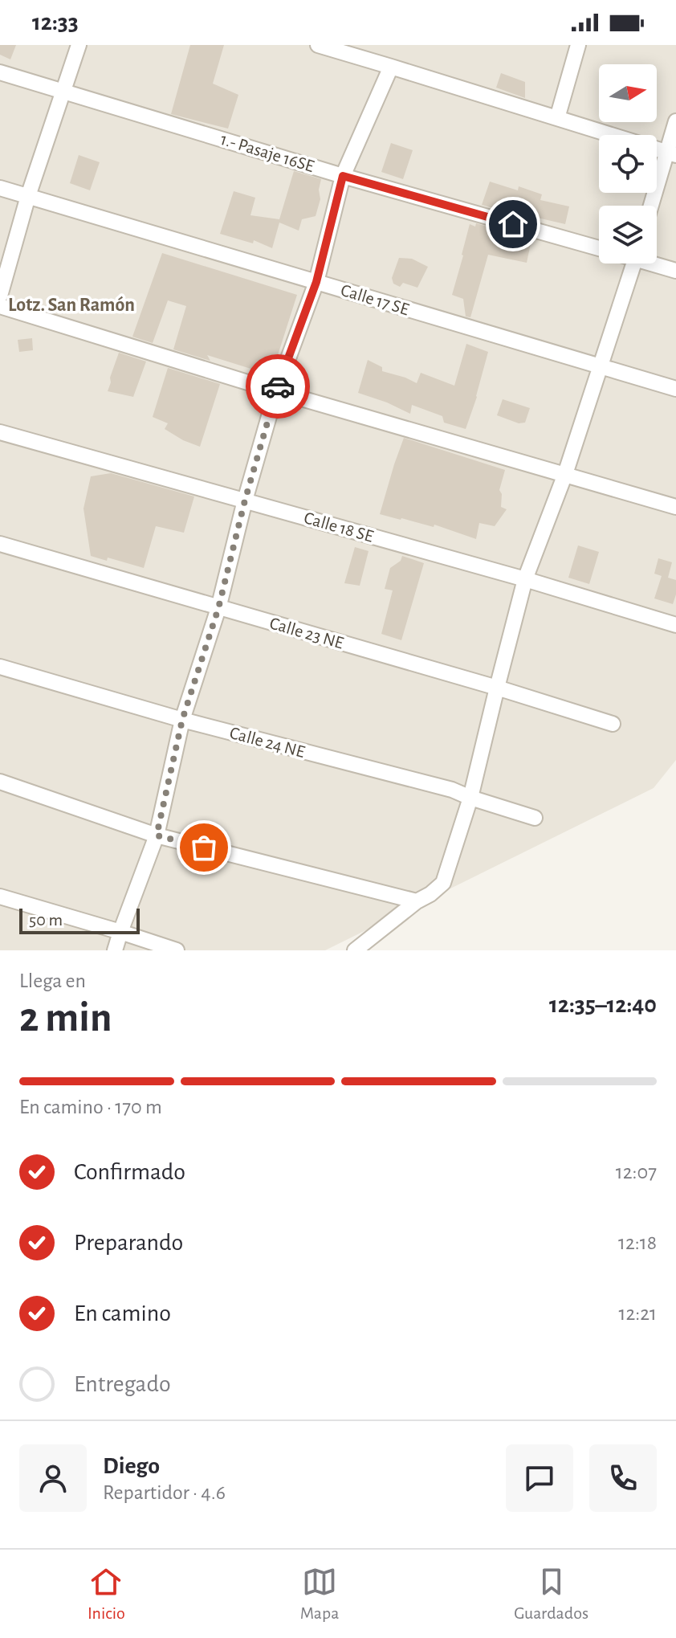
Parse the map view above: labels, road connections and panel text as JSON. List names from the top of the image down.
{
  "streets": {
    "street": [
      "1.- Pasaje 16SE",
      "Calle 17 SE",
      "Calle 18 SE",
      "Calle 23 NE",
      "Calle 24 NE"
    ]
  },
  "districts": ["Lotz. San Ramón"],
  "scale_bar": "50 m",
  "north": "right",
  "page": {
    "status": "12:33",
    "scale": "50 m",
    "heading": ["2 min", "Llega en", "12:35–12:40"],
    "panel": ["Diego", "Repartidor · 4.6"],
    "bar": "En camino · 170 m",
    "list": [
      ["Confirmado", "12:07"],
      ["Preparando", "12:18"],
      ["En camino", "12:21"],
      "Entregado"
    ],
    "tabs": ["Inicio", "Mapa", "Guardados"]
  }
}
